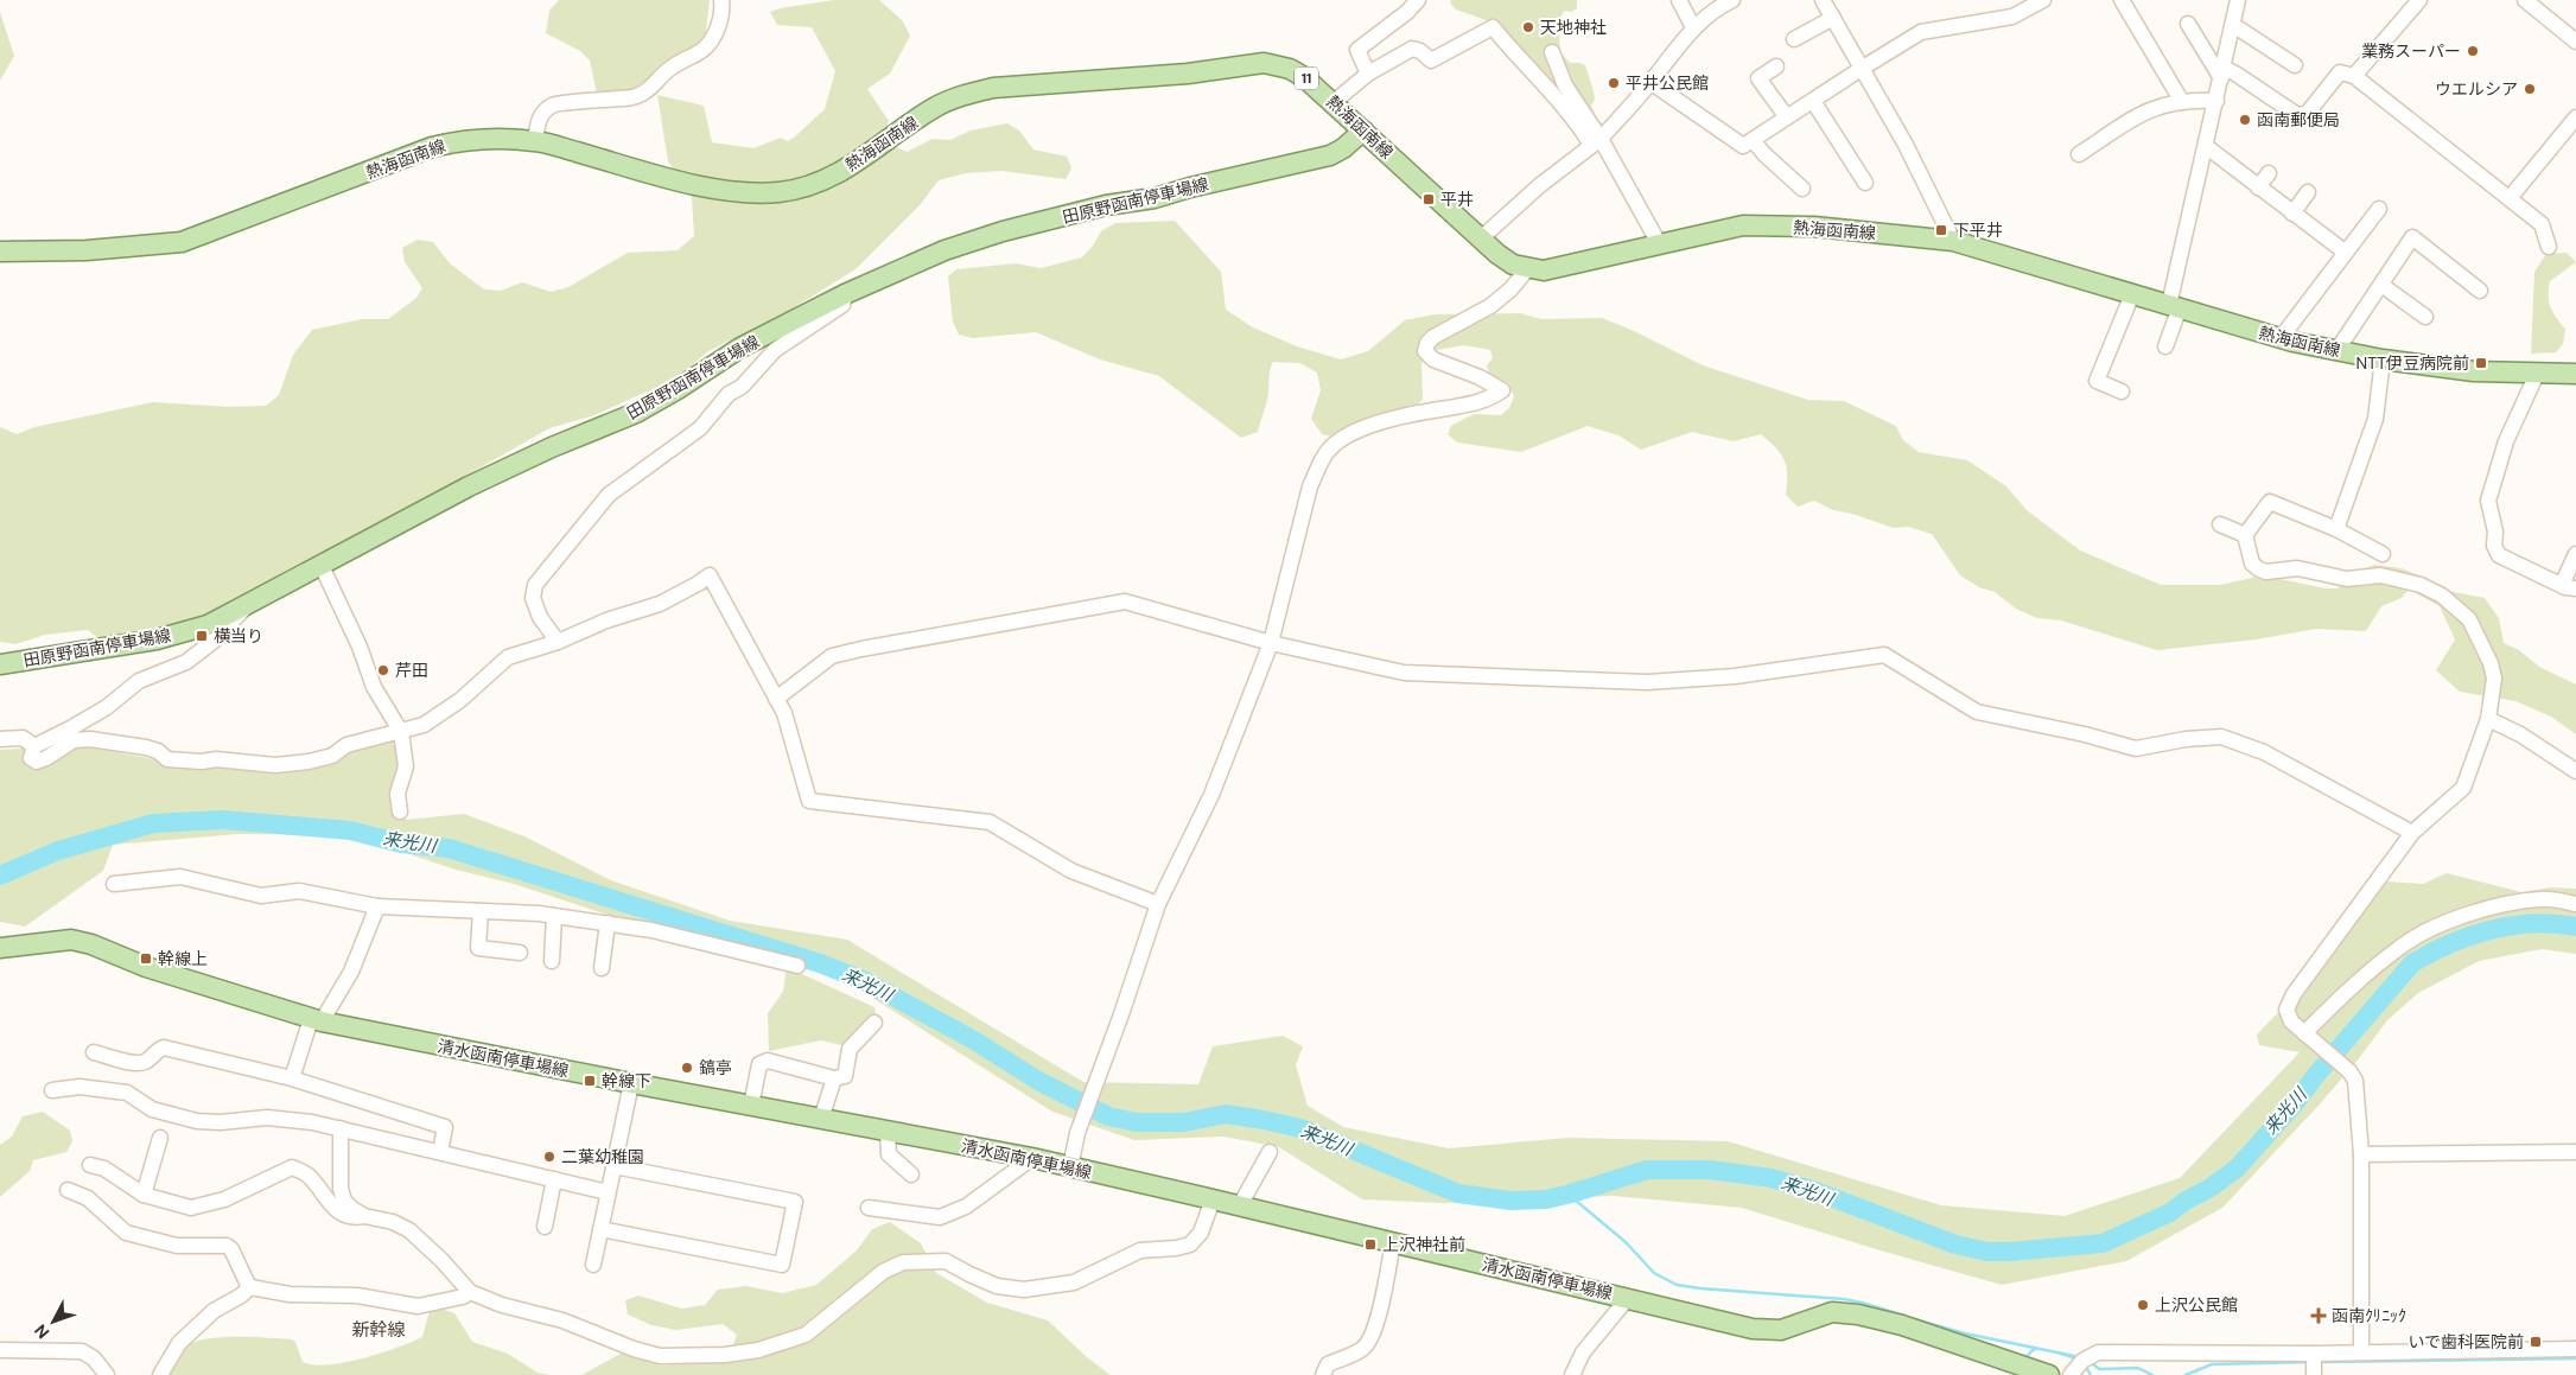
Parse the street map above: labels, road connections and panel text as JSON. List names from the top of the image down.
{
  "streets": {
    "main road": [
      "11",
      "熱海函南線",
      "田原野函南停車場線",
      "清水函南停車場線"
    ]
  },
  "crossings": [
    ["熱海函南線", "田原野函南停車場線"]
  ],
  "districts": ["新幹線"],
  "water": ["来光川"],
  "places": {
    "other": [
      "天地神社",
      "業務スーパー",
      "平井公民館",
      "ウエルシア",
      "函南郵便局",
      "芹田",
      "鎬亭",
      "二葉幼稚園",
      "上沢公民館"
    ],
    "transit": [
      "平井",
      "下平井",
      "NTT伊豆病院前",
      "横当り",
      "幹線上",
      "幹線下",
      "上沢神社前",
      "いで歯科医院前"
    ],
    "health": ["函南ｸﾘﾆｯｸ"]
  },
  "north": "bottom left"
}
